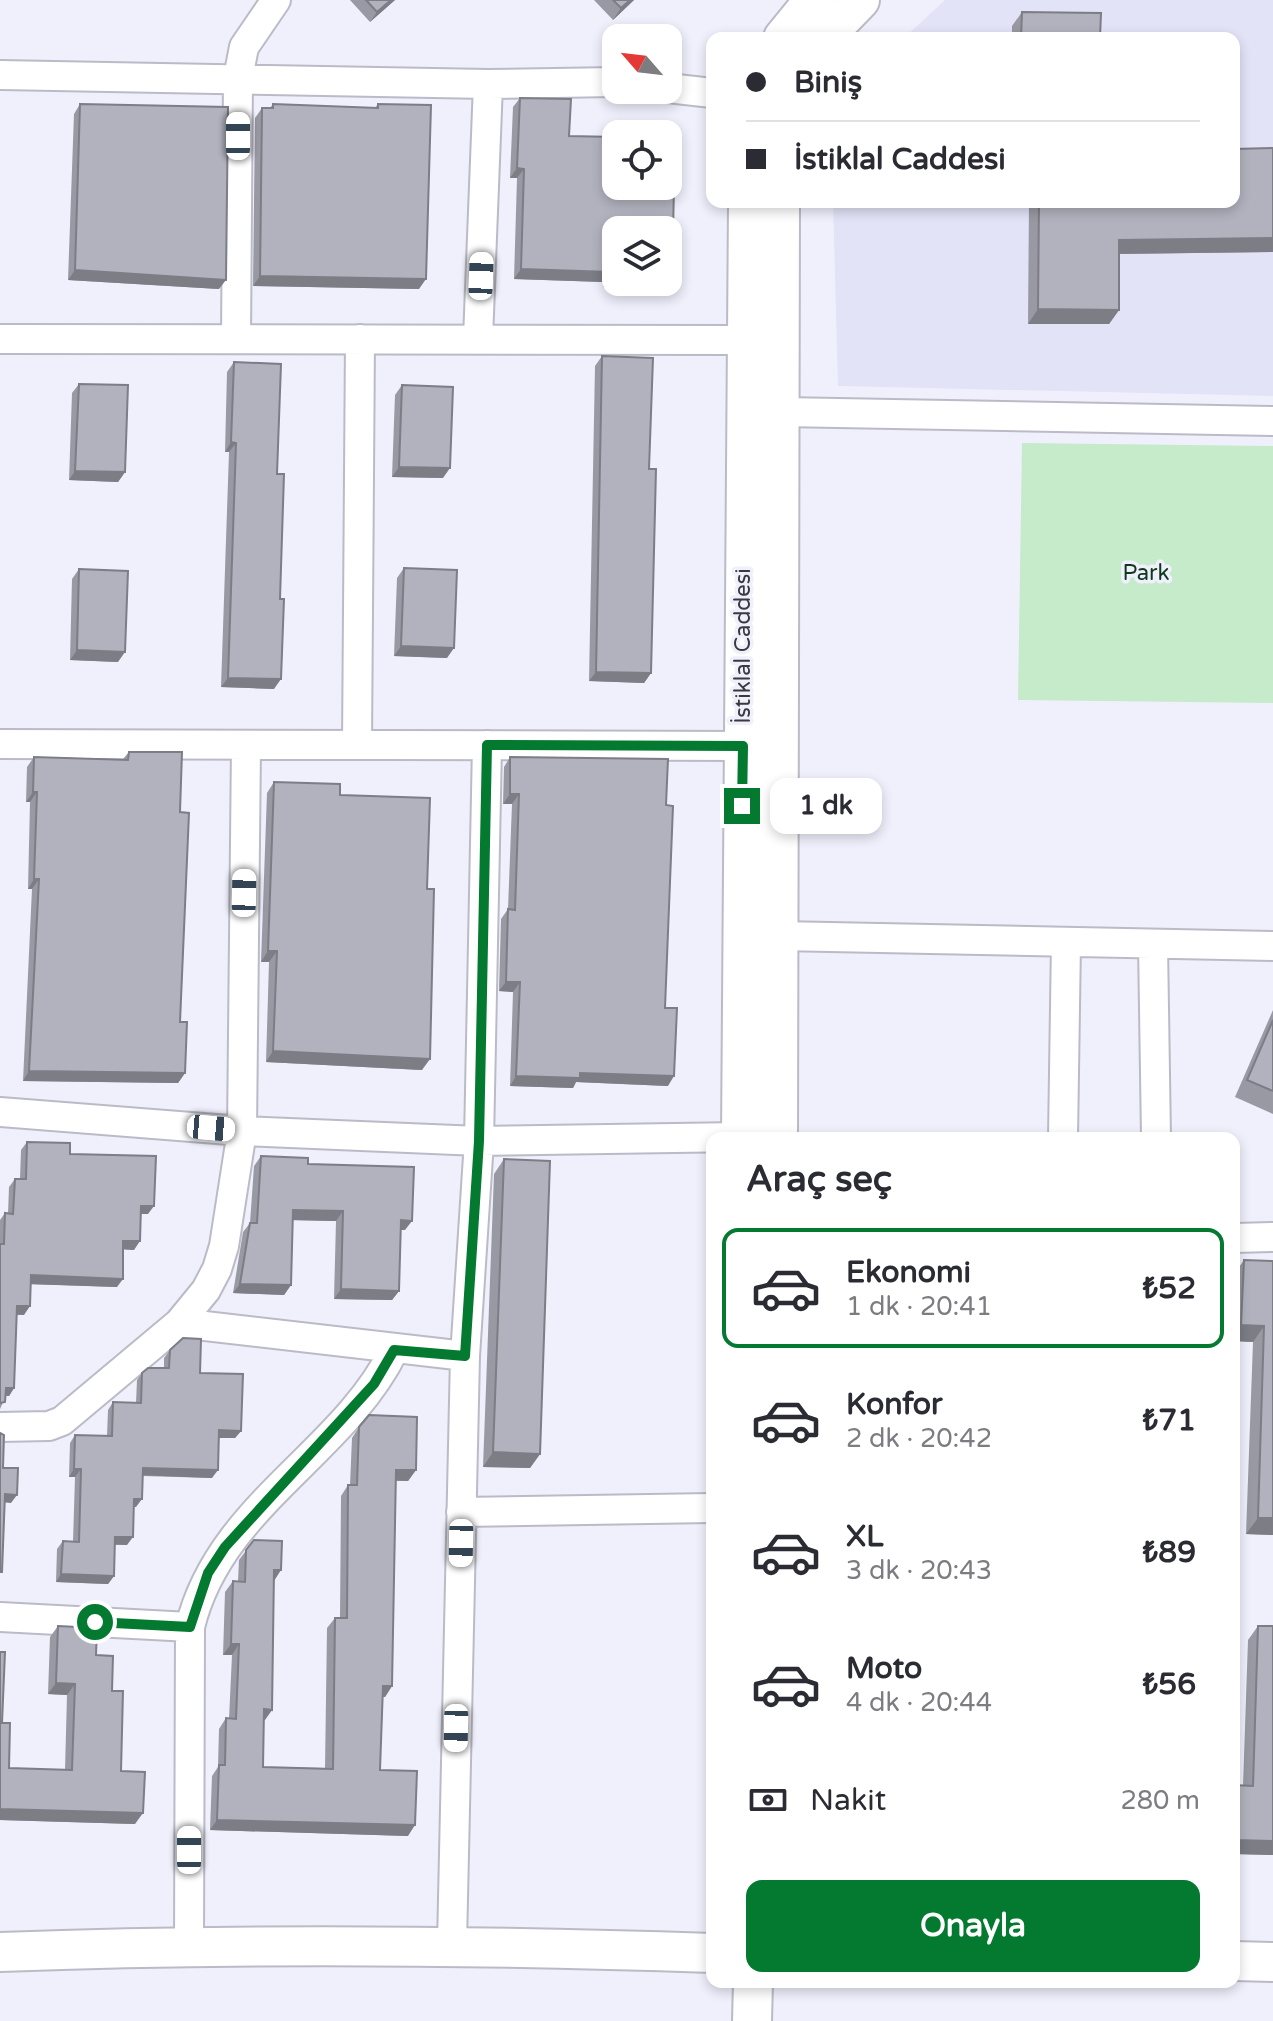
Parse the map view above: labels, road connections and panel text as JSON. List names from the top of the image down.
{
  "streets": {
    "street": ["İstiklal Caddesi"]
  },
  "parks": ["Park"],
  "north": "top left",
  "page": {
    "banner": ["Biniş", "İstiklal Caddesi"],
    "bubble": "1 dk",
    "heading": "Araç seç",
    "list": [
      {
        "name": "Ekonomi",
        "note": "1 dk · 20:41",
        "value": "₺52"
      },
      {
        "name": "Konfor",
        "note": "2 dk · 20:42",
        "value": "₺71"
      },
      {
        "name": "XL",
        "note": "3 dk · 20:43",
        "value": "₺89"
      },
      {
        "name": "Moto",
        "note": "4 dk · 20:44",
        "value": "₺56"
      }
    ],
    "pay": ["Nakit", "280 m"],
    "buttons": "Onayla"
  }
}
